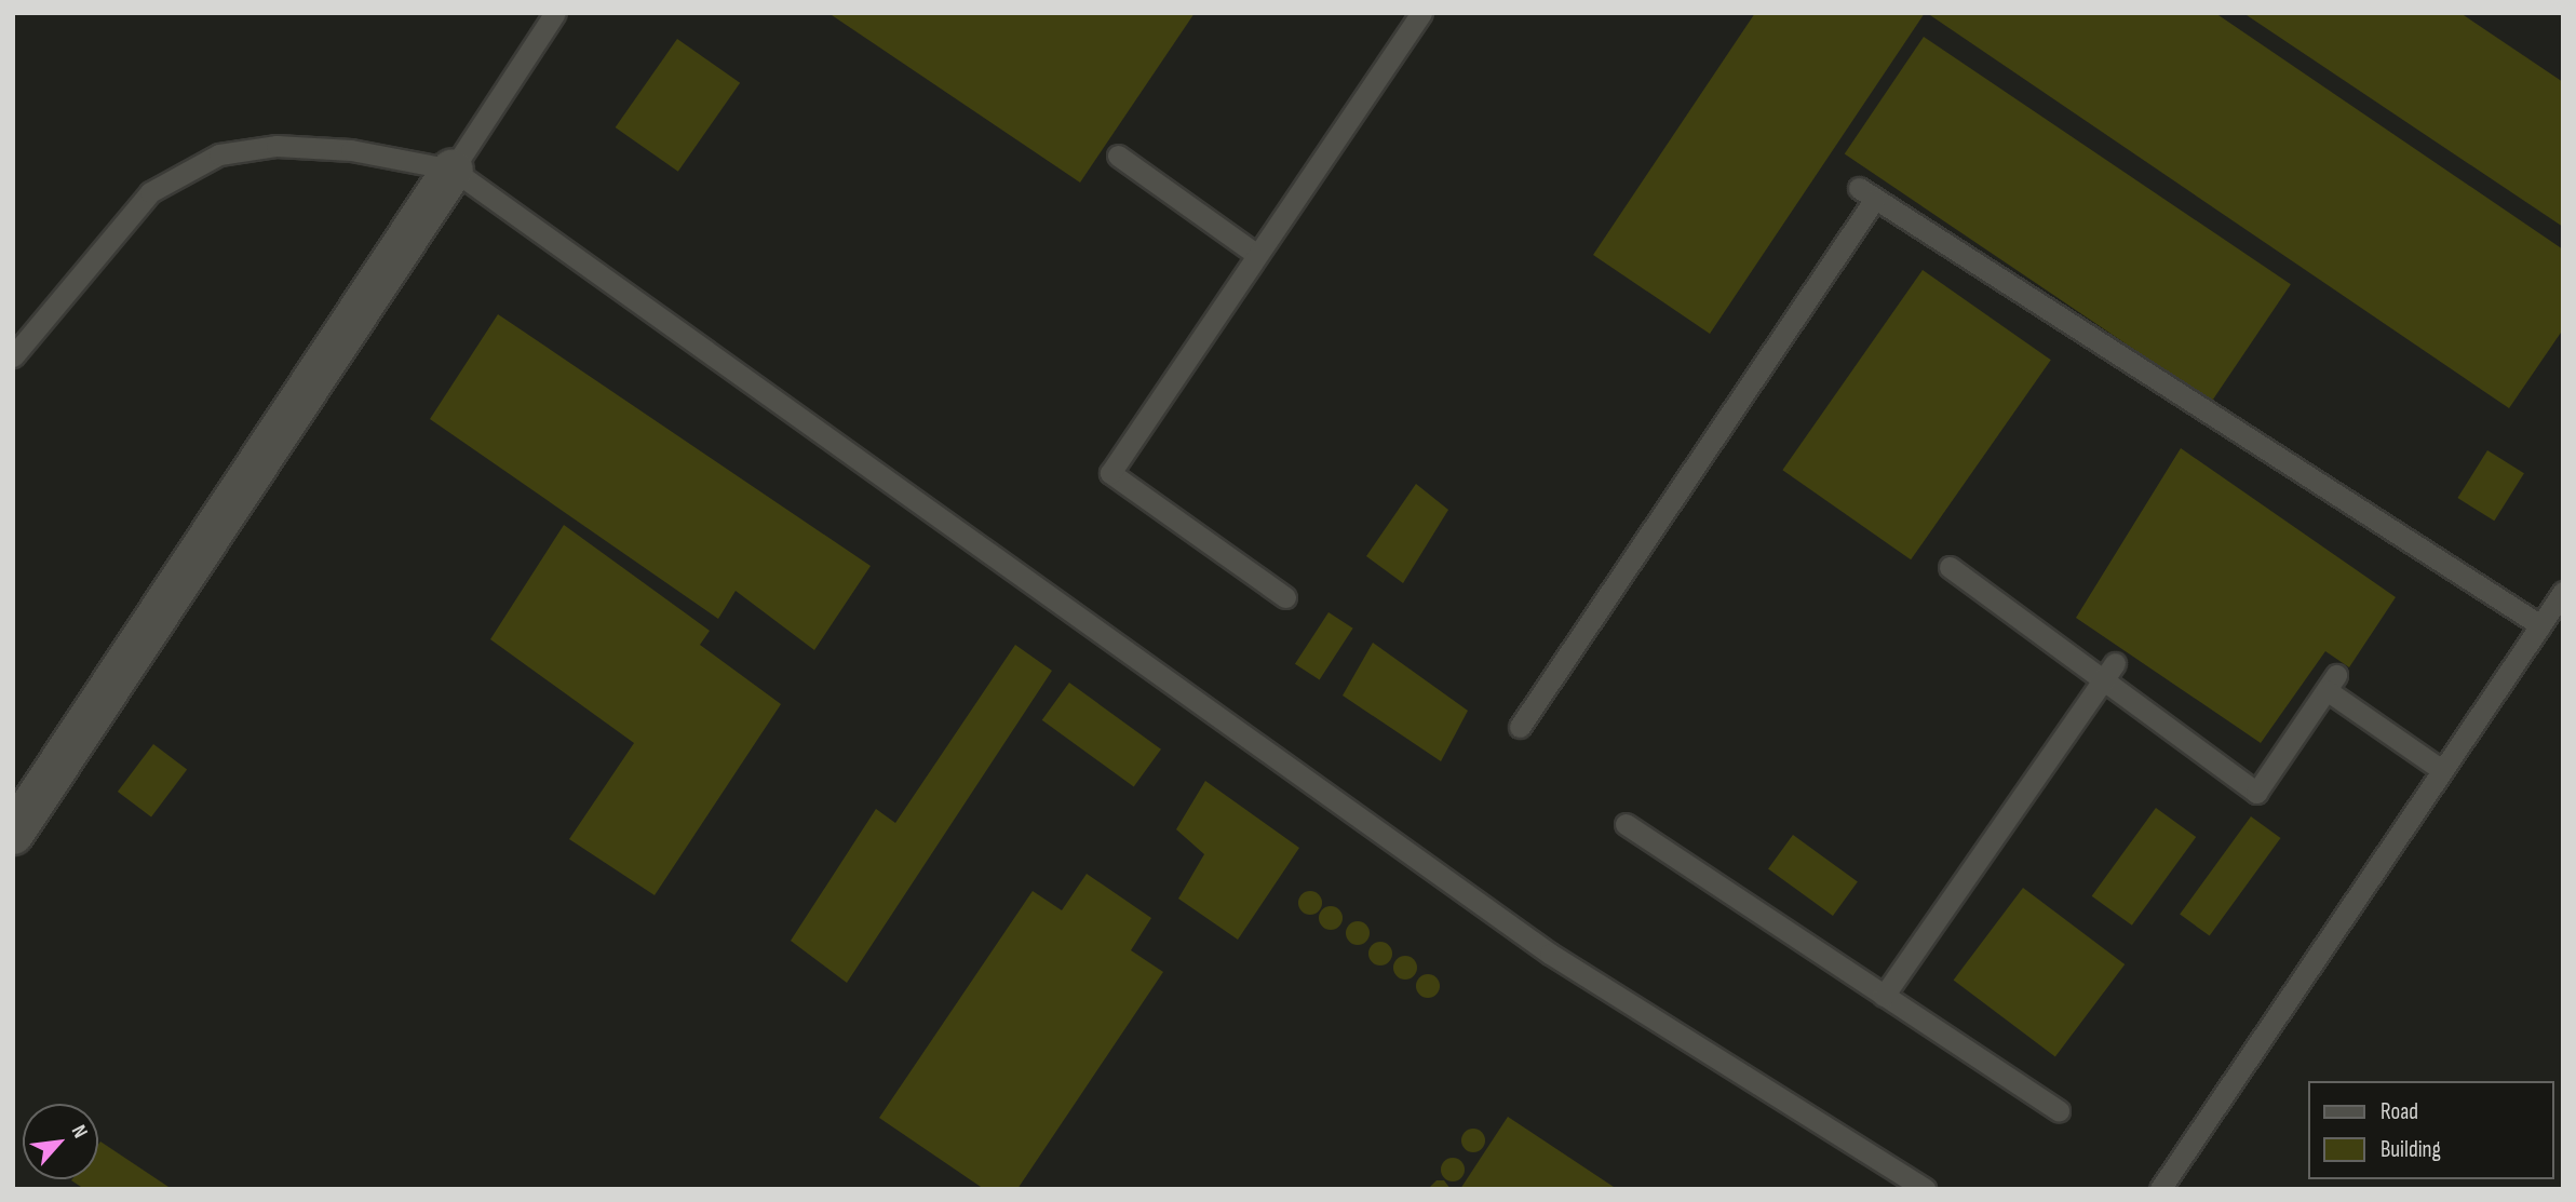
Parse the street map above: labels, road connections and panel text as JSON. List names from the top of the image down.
{
  "legend": ["Road", "Building"],
  "north": "top right"
}
